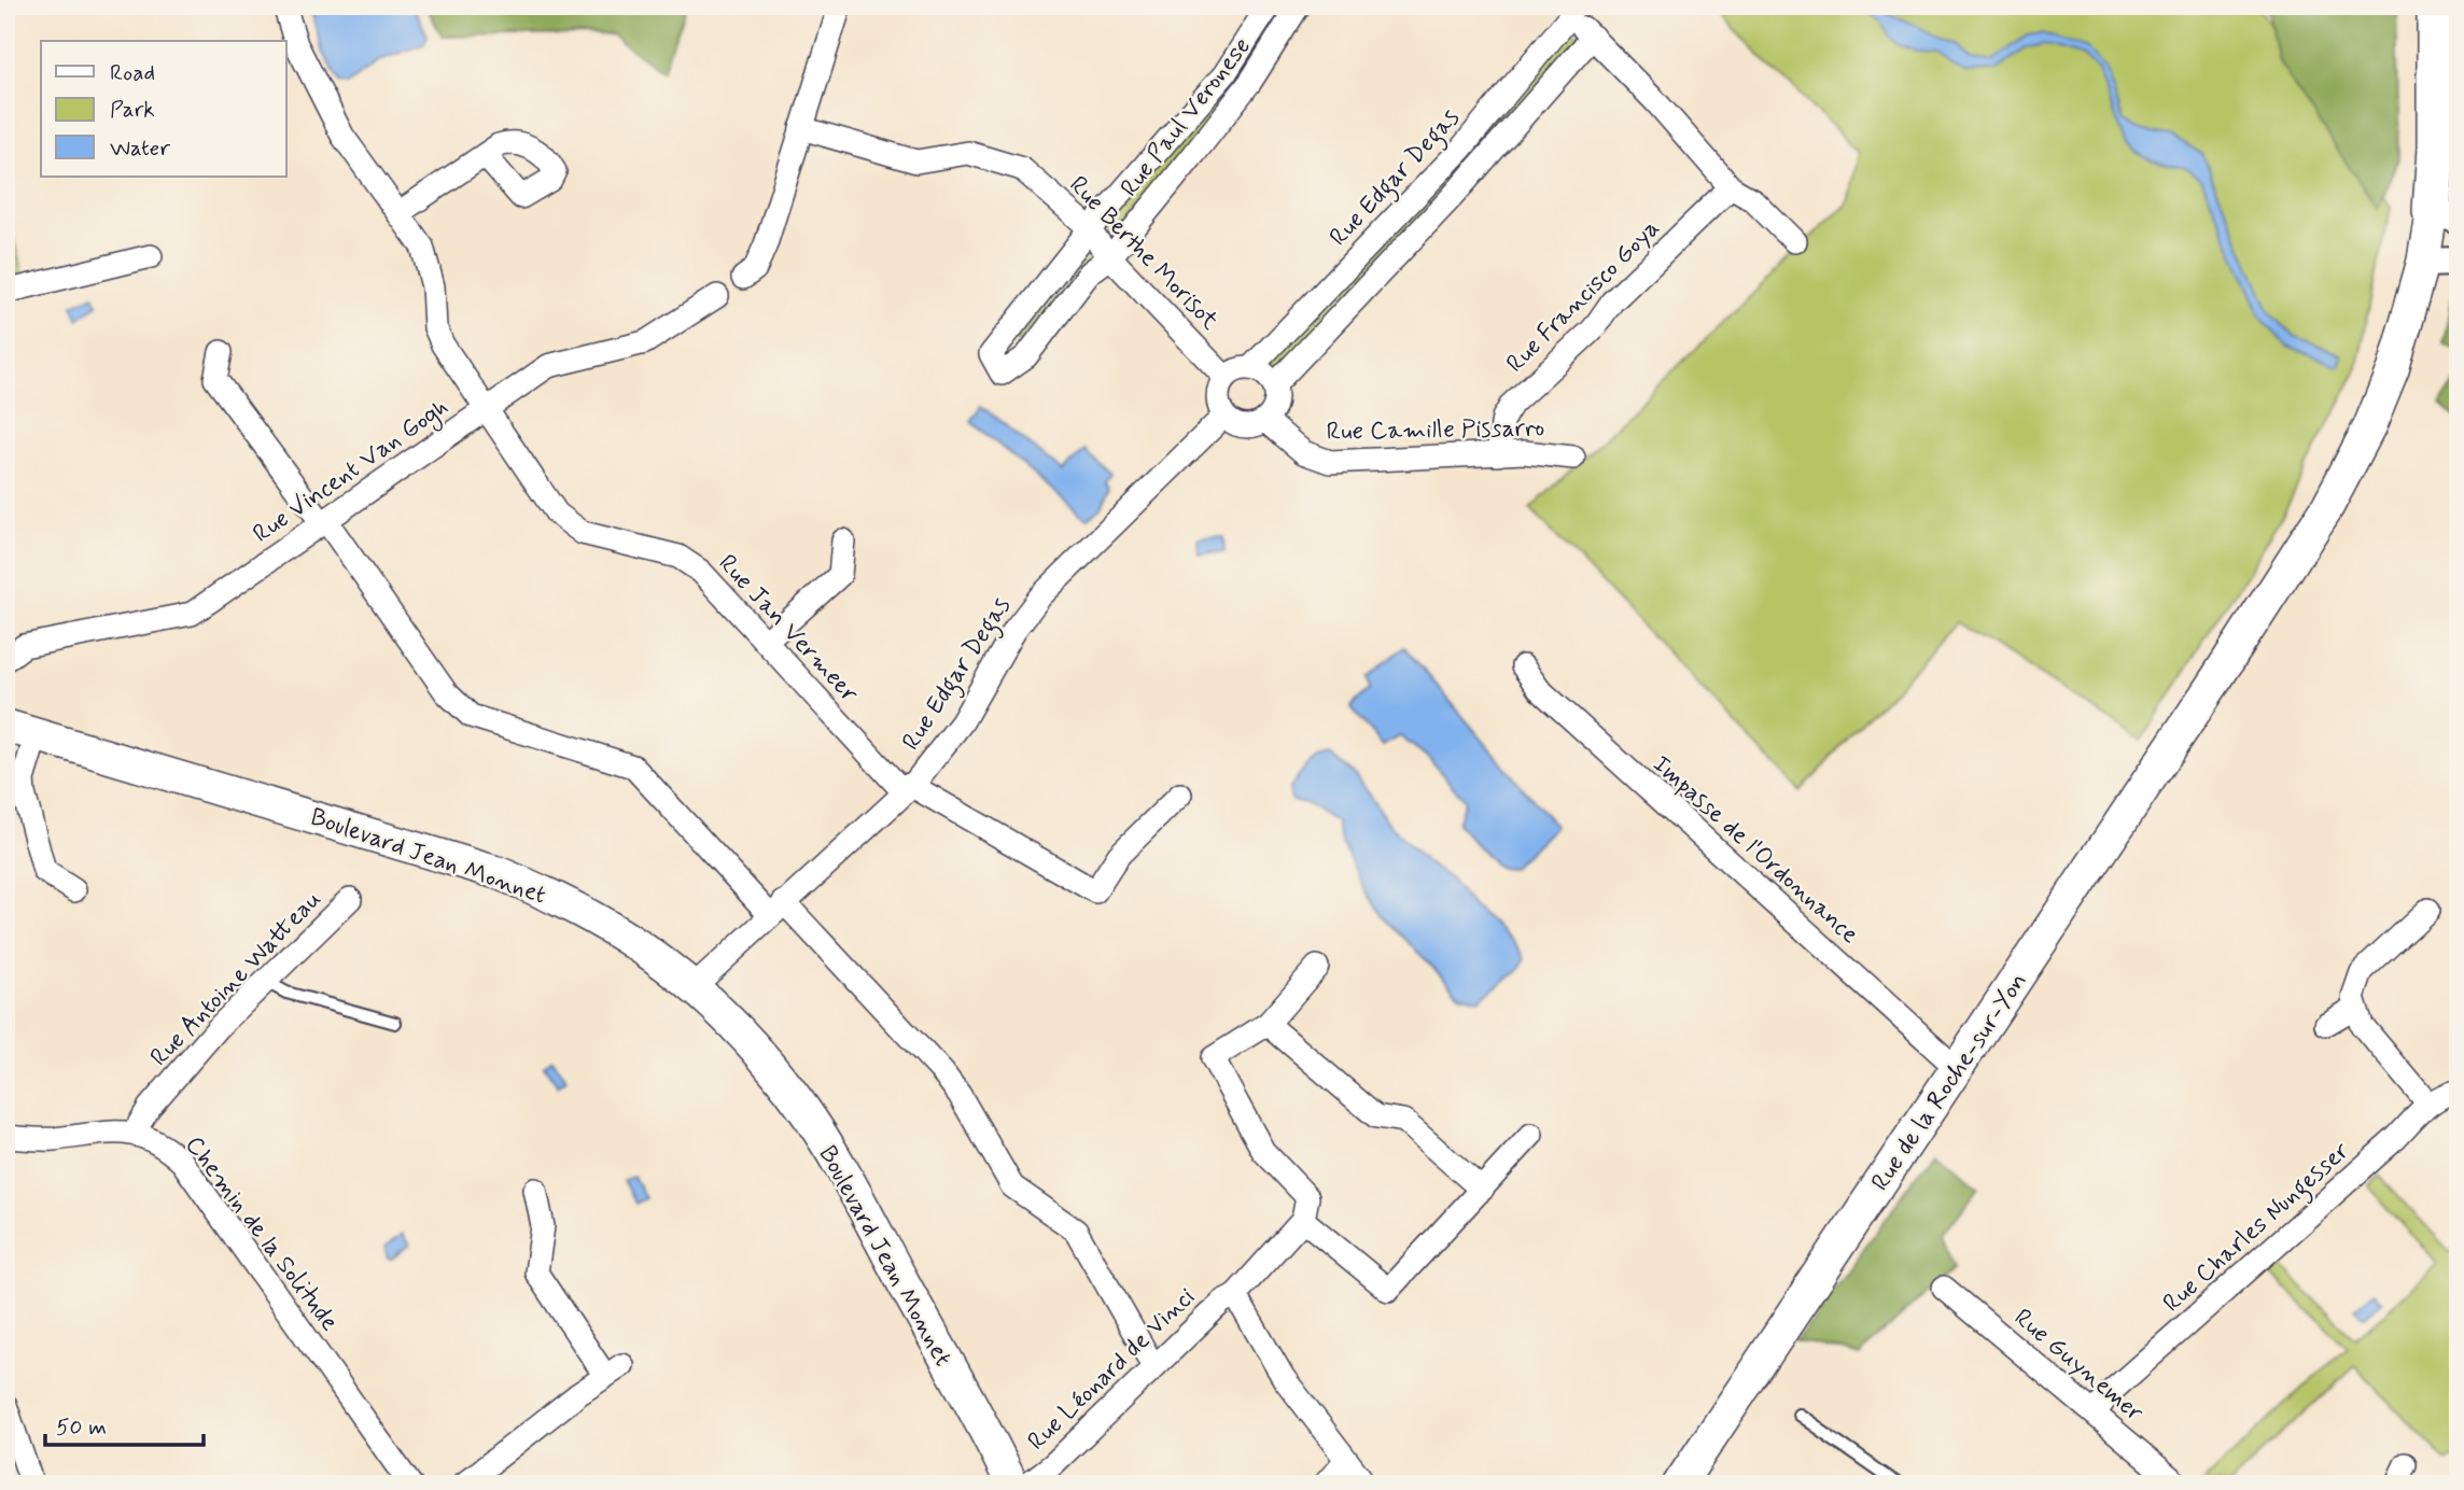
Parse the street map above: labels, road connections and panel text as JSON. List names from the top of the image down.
{
  "streets": {
    "main road": ["Boulevard Jean Monnet", "Rue de la Roche-sur-Yon"],
    "street": [
      "Rue Paul Veronese",
      "Rue Edgar Degas",
      "Rue Berthe Morisot",
      "Rue Francisco Goya",
      "Rue Camille Pissarro",
      "Rue Vincent Van Gogh",
      "Rue Jan Vermeer",
      "Impasse de l'Ordonnance",
      "Rue Antoine Watteau",
      "Rue Charles Nungesser",
      "Chemin de la Solitude",
      "Rue Guynemer",
      "Rue Léonard de Vinci"
    ]
  },
  "crossings": [
    ["Rue Paul Veronese", "Rue Berthe Morisot"],
    ["Rue Edgar Degas", "Rue Berthe Morisot"],
    ["Rue Edgar Degas", "Rue Camille Pissarro"],
    ["Rue Edgar Degas", "Rue Jan Vermeer"],
    ["Rue Edgar Degas", "Boulevard Jean Monnet"],
    ["Rue Berthe Morisot", "Rue Camille Pissarro"],
    ["Rue Francisco Goya", "Rue Camille Pissarro"],
    ["Rue Vincent Van Gogh", "Rue Jan Vermeer"],
    ["Impasse de l'Ordonnance", "Rue de la Roche-sur-Yon"],
    ["Rue Antoine Watteau", "Chemin de la Solitude"],
    ["Rue Charles Nungesser", "Rue Guynemer"]
  ],
  "legend": ["Road", "Park", "Water"],
  "scale_bar": "50 m"
}
